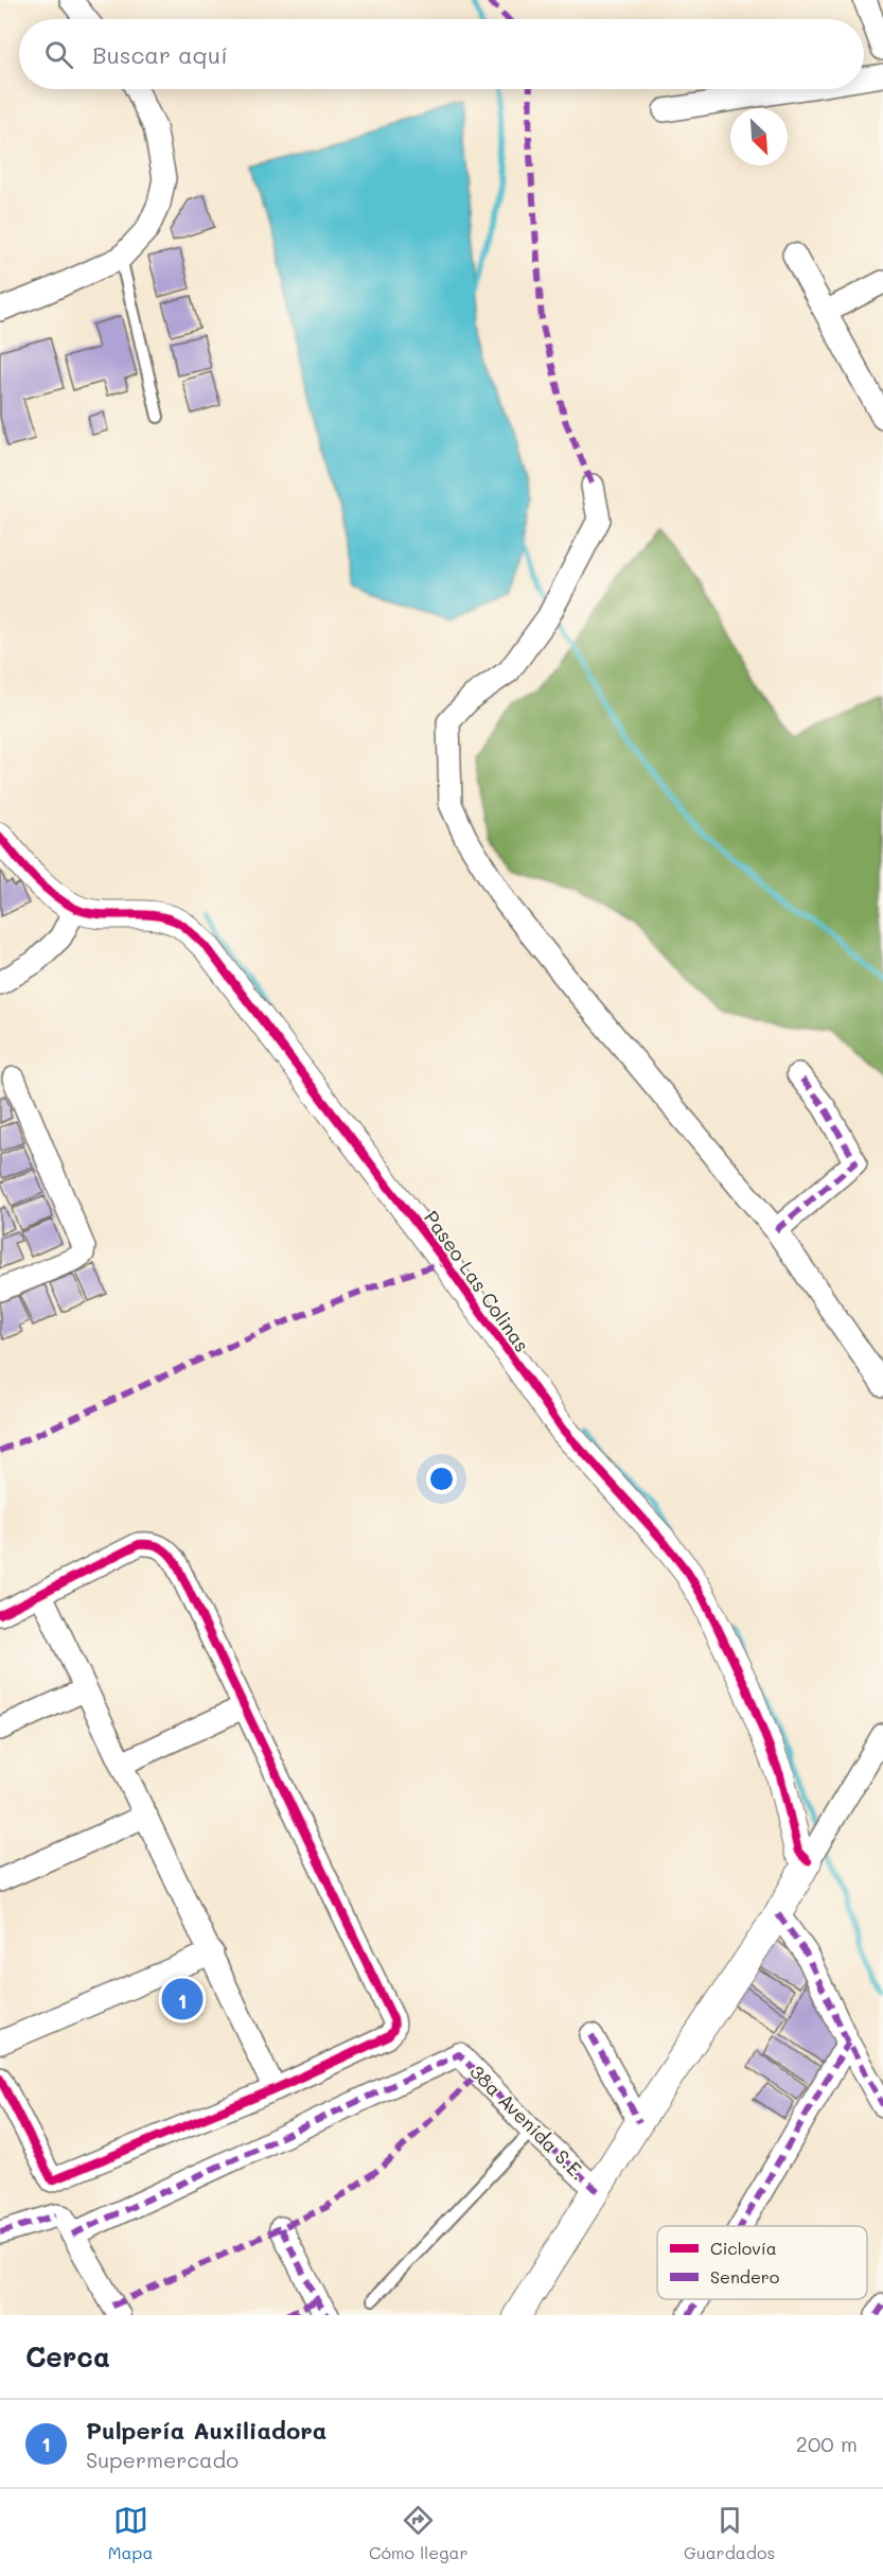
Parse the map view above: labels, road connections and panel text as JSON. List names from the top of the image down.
{
  "streets": {
    "street": ["Paseo Las Colinas", "38a Avenida S.E."]
  },
  "legend": ["Ciclovía", "Sendero"],
  "north": "bottom right",
  "page": {
    "search": "Buscar aquí",
    "pins": "1",
    "heading": "Cerca",
    "list": [
      {
        "mark": "1",
        "name": "Pulpería Auxiliadora",
        "note": "Supermercado",
        "value": "200 m"
      }
    ],
    "nav": ["Mapa", "Cómo llegar", "Guardados"]
  }
}
